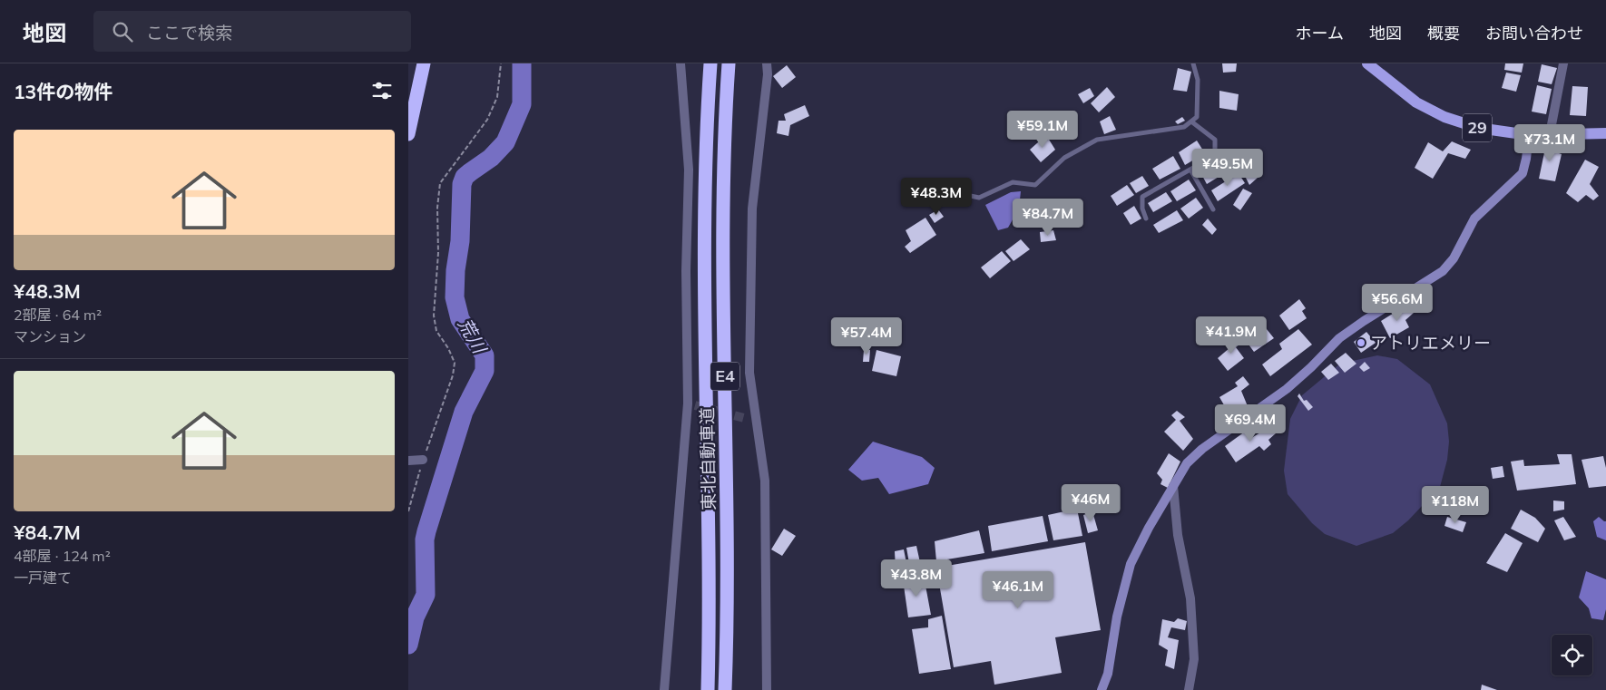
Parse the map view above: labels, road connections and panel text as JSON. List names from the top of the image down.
{
  "streets": {
    "highway": ["E4", "東北自動車道"],
    "main road": ["29"]
  },
  "water": ["荒川"],
  "places": ["アトリエメリー"],
  "page": {
    "header": "地図",
    "search": "ここで検索",
    "nav": [
      "ホーム",
      "地図",
      "概要",
      "お問い合わせ"
    ],
    "heading": "13件の物件",
    "price": [
      "¥59.1M",
      "¥73.1M",
      "¥49.5M",
      "¥48.3M",
      "¥84.7M",
      "¥56.6M",
      "¥41.9M",
      "¥57.4M",
      "¥69.4M",
      "¥46M",
      "¥118M",
      "¥43.8M",
      "¥46.1M"
    ],
    "list": [
      {
        "name": "¥48.3M",
        "note": "2部屋 · 64 m² · マンション"
      },
      {
        "name": "¥84.7M",
        "note": "4部屋 · 124 m² · 一戸建て"
      }
    ]
  }
}
